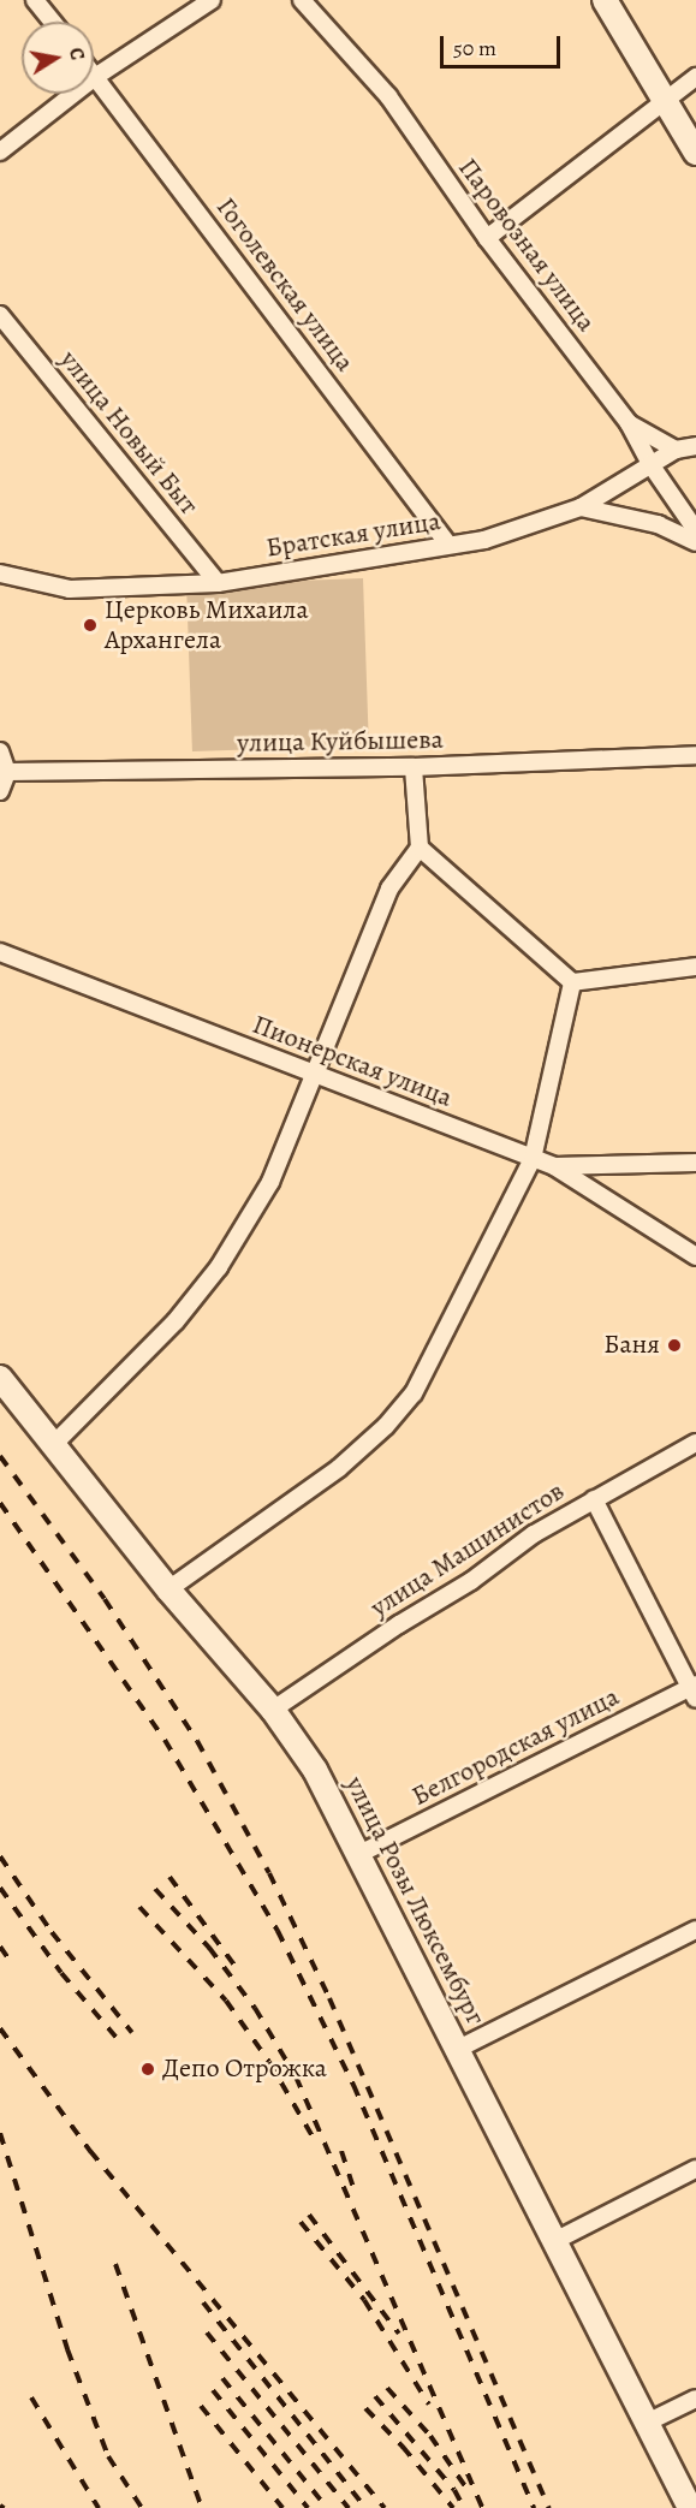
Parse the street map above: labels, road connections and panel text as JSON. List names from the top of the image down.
{
  "streets": {
    "street": [
      "Паровозная улица",
      "Гоголевская улица",
      "улица Новый Быт",
      "Братская улица",
      "улица Куйбышева",
      "Пионерская улица",
      "улица Машинистов",
      "Белгородская улица",
      "улица Розы Люксембург"
    ]
  },
  "crossings": [
    ["Паровозная улица", "Братская улица"],
    ["Гоголевская улица", "Братская улица"],
    ["улица Новый Быт", "Братская улица"],
    ["улица Машинистов", "улица Розы Люксембург"],
    ["Белгородская улица", "улица Розы Люксембург"]
  ],
  "places": ["Церковь Михаила Архангела", "Баня", "Депо Отрожка"],
  "scale_bar": "50 m",
  "north": "right"
}
